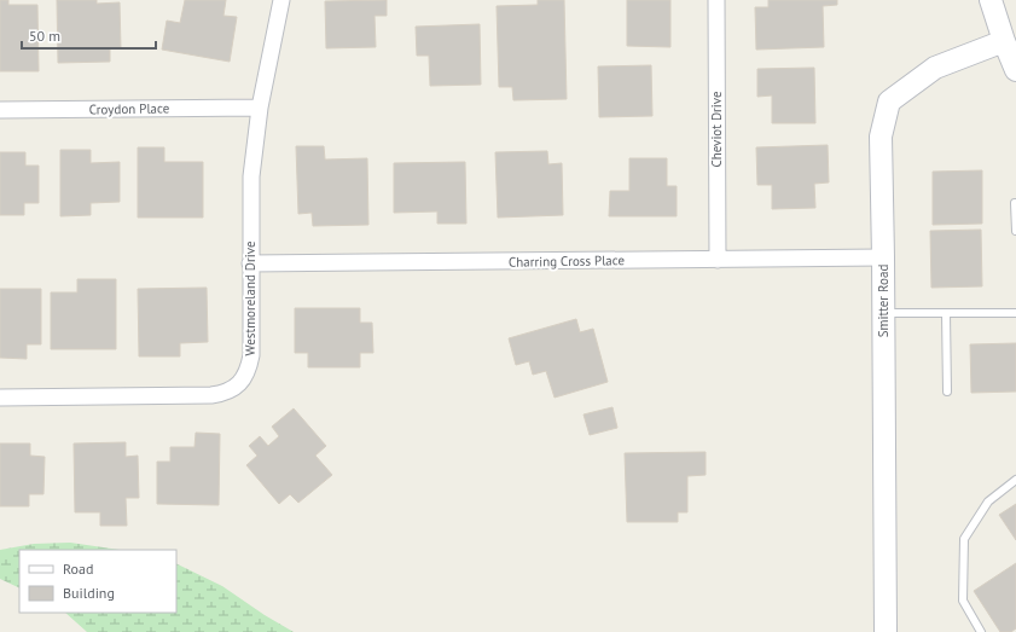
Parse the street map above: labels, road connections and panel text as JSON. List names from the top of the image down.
{
  "streets": {
    "street": [
      "Croydon Place",
      "Cheviot Drive",
      "Charring Cross Place",
      "Westmoreland Drive",
      "Smitter Road"
    ]
  },
  "crossings": [
    ["Croydon Place", "Westmoreland Drive"],
    ["Cheviot Drive", "Charring Cross Place"],
    ["Charring Cross Place", "Westmoreland Drive"],
    ["Charring Cross Place", "Smitter Road"]
  ],
  "legend": ["Road", "Building"],
  "scale_bar": "50 m"
}
